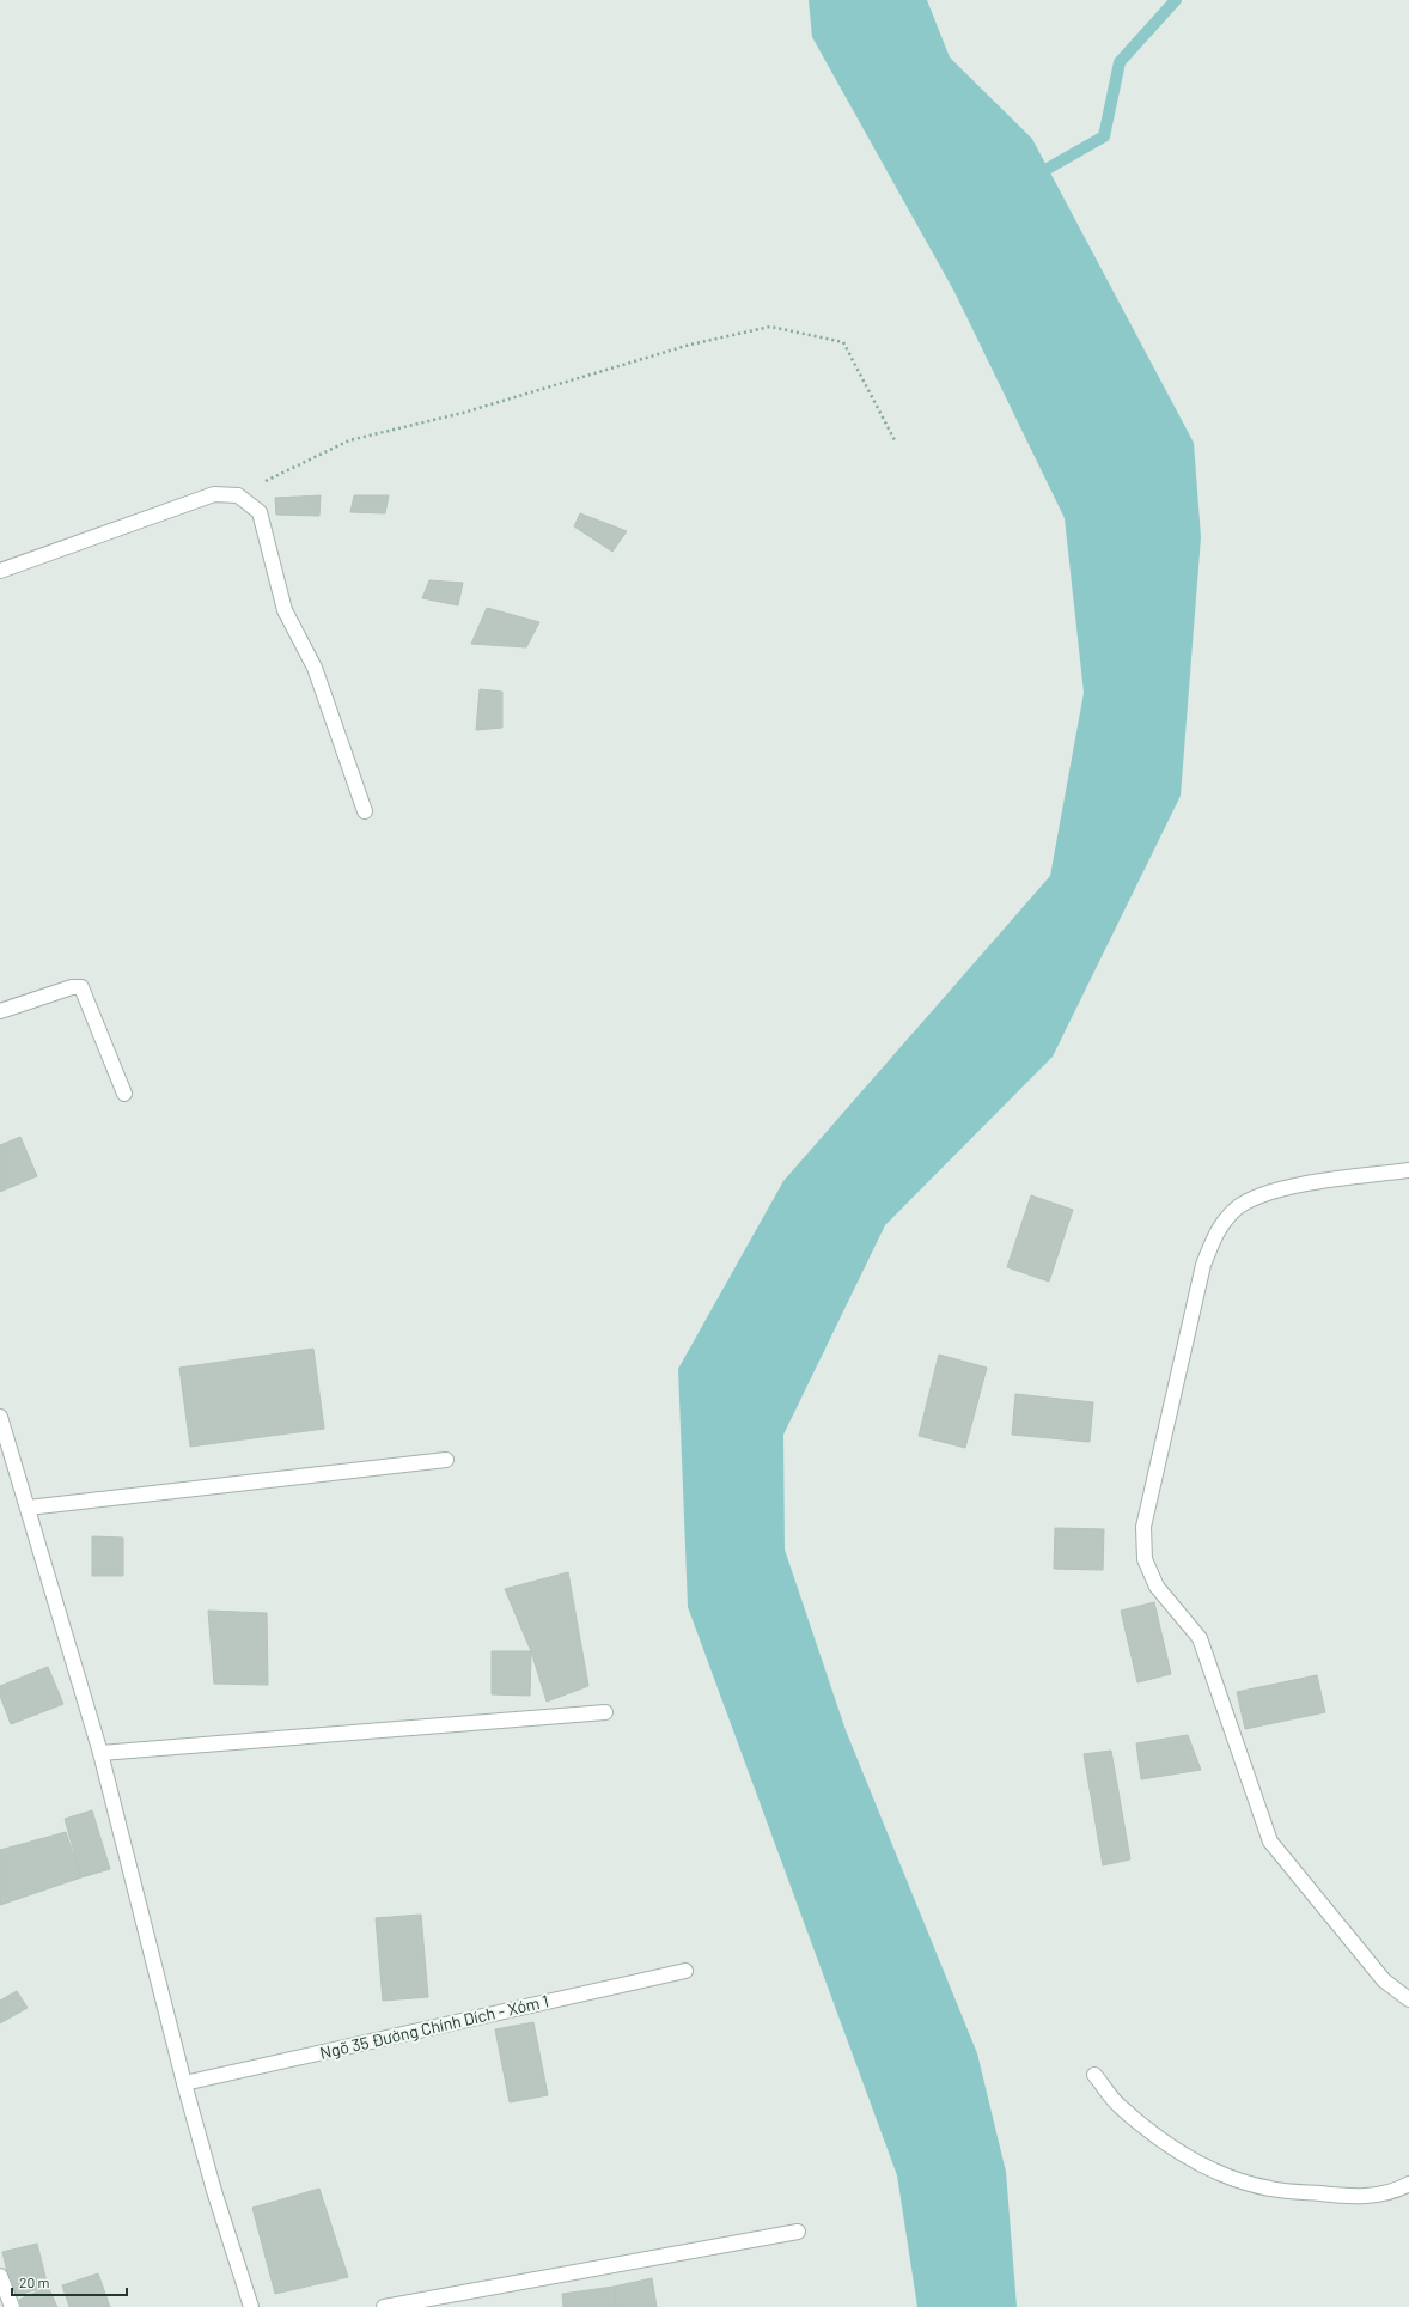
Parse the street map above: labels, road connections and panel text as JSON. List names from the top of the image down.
{
  "streets": {
    "street": ["Ngõ 35 Đường Chính Dích - Xóm 1"]
  },
  "scale_bar": "20 m"
}
